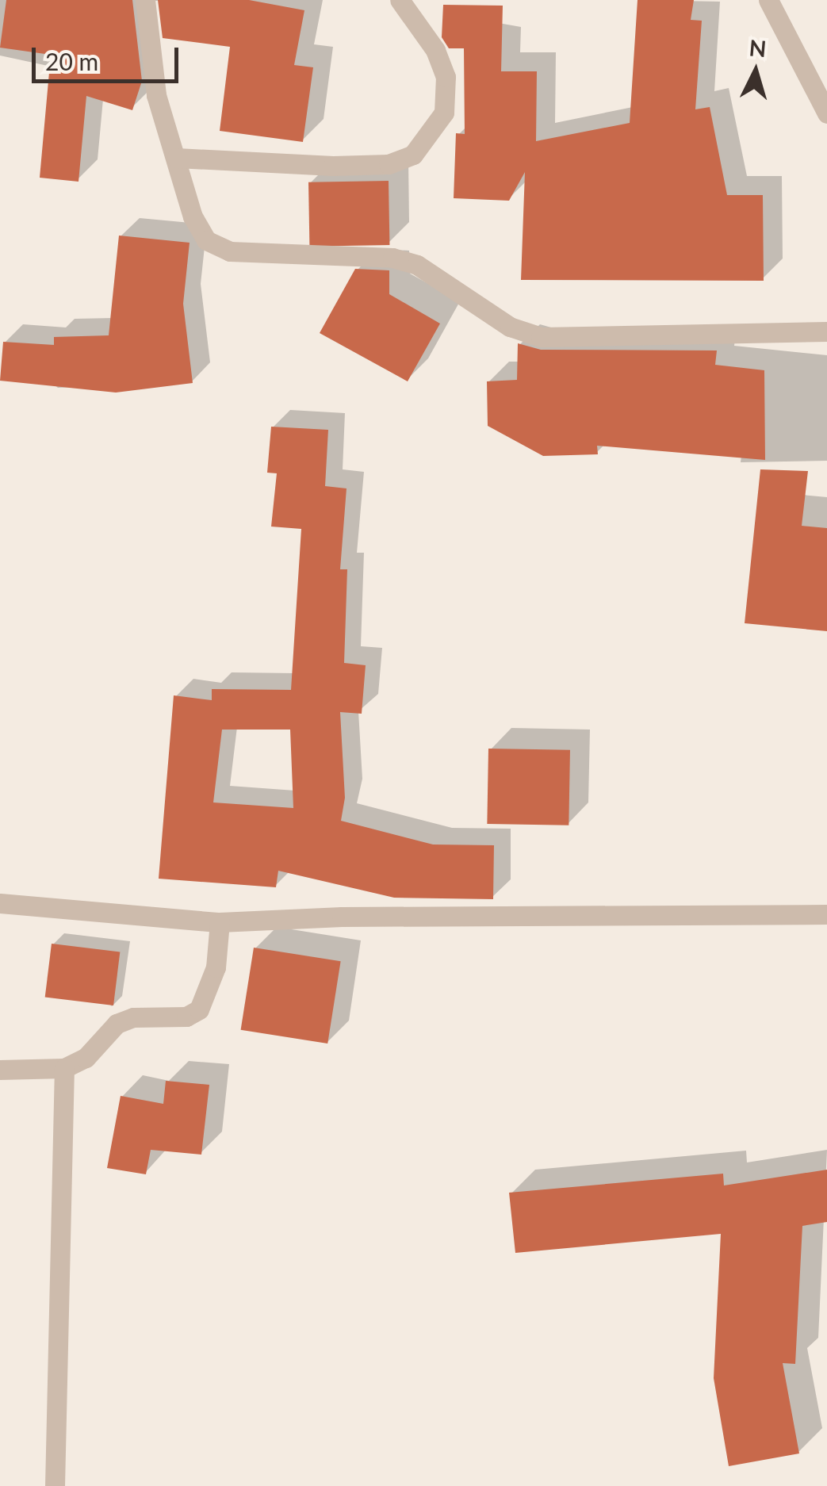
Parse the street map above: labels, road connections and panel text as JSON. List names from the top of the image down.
{
  "scale_bar": "20 m",
  "north": "top"
}
